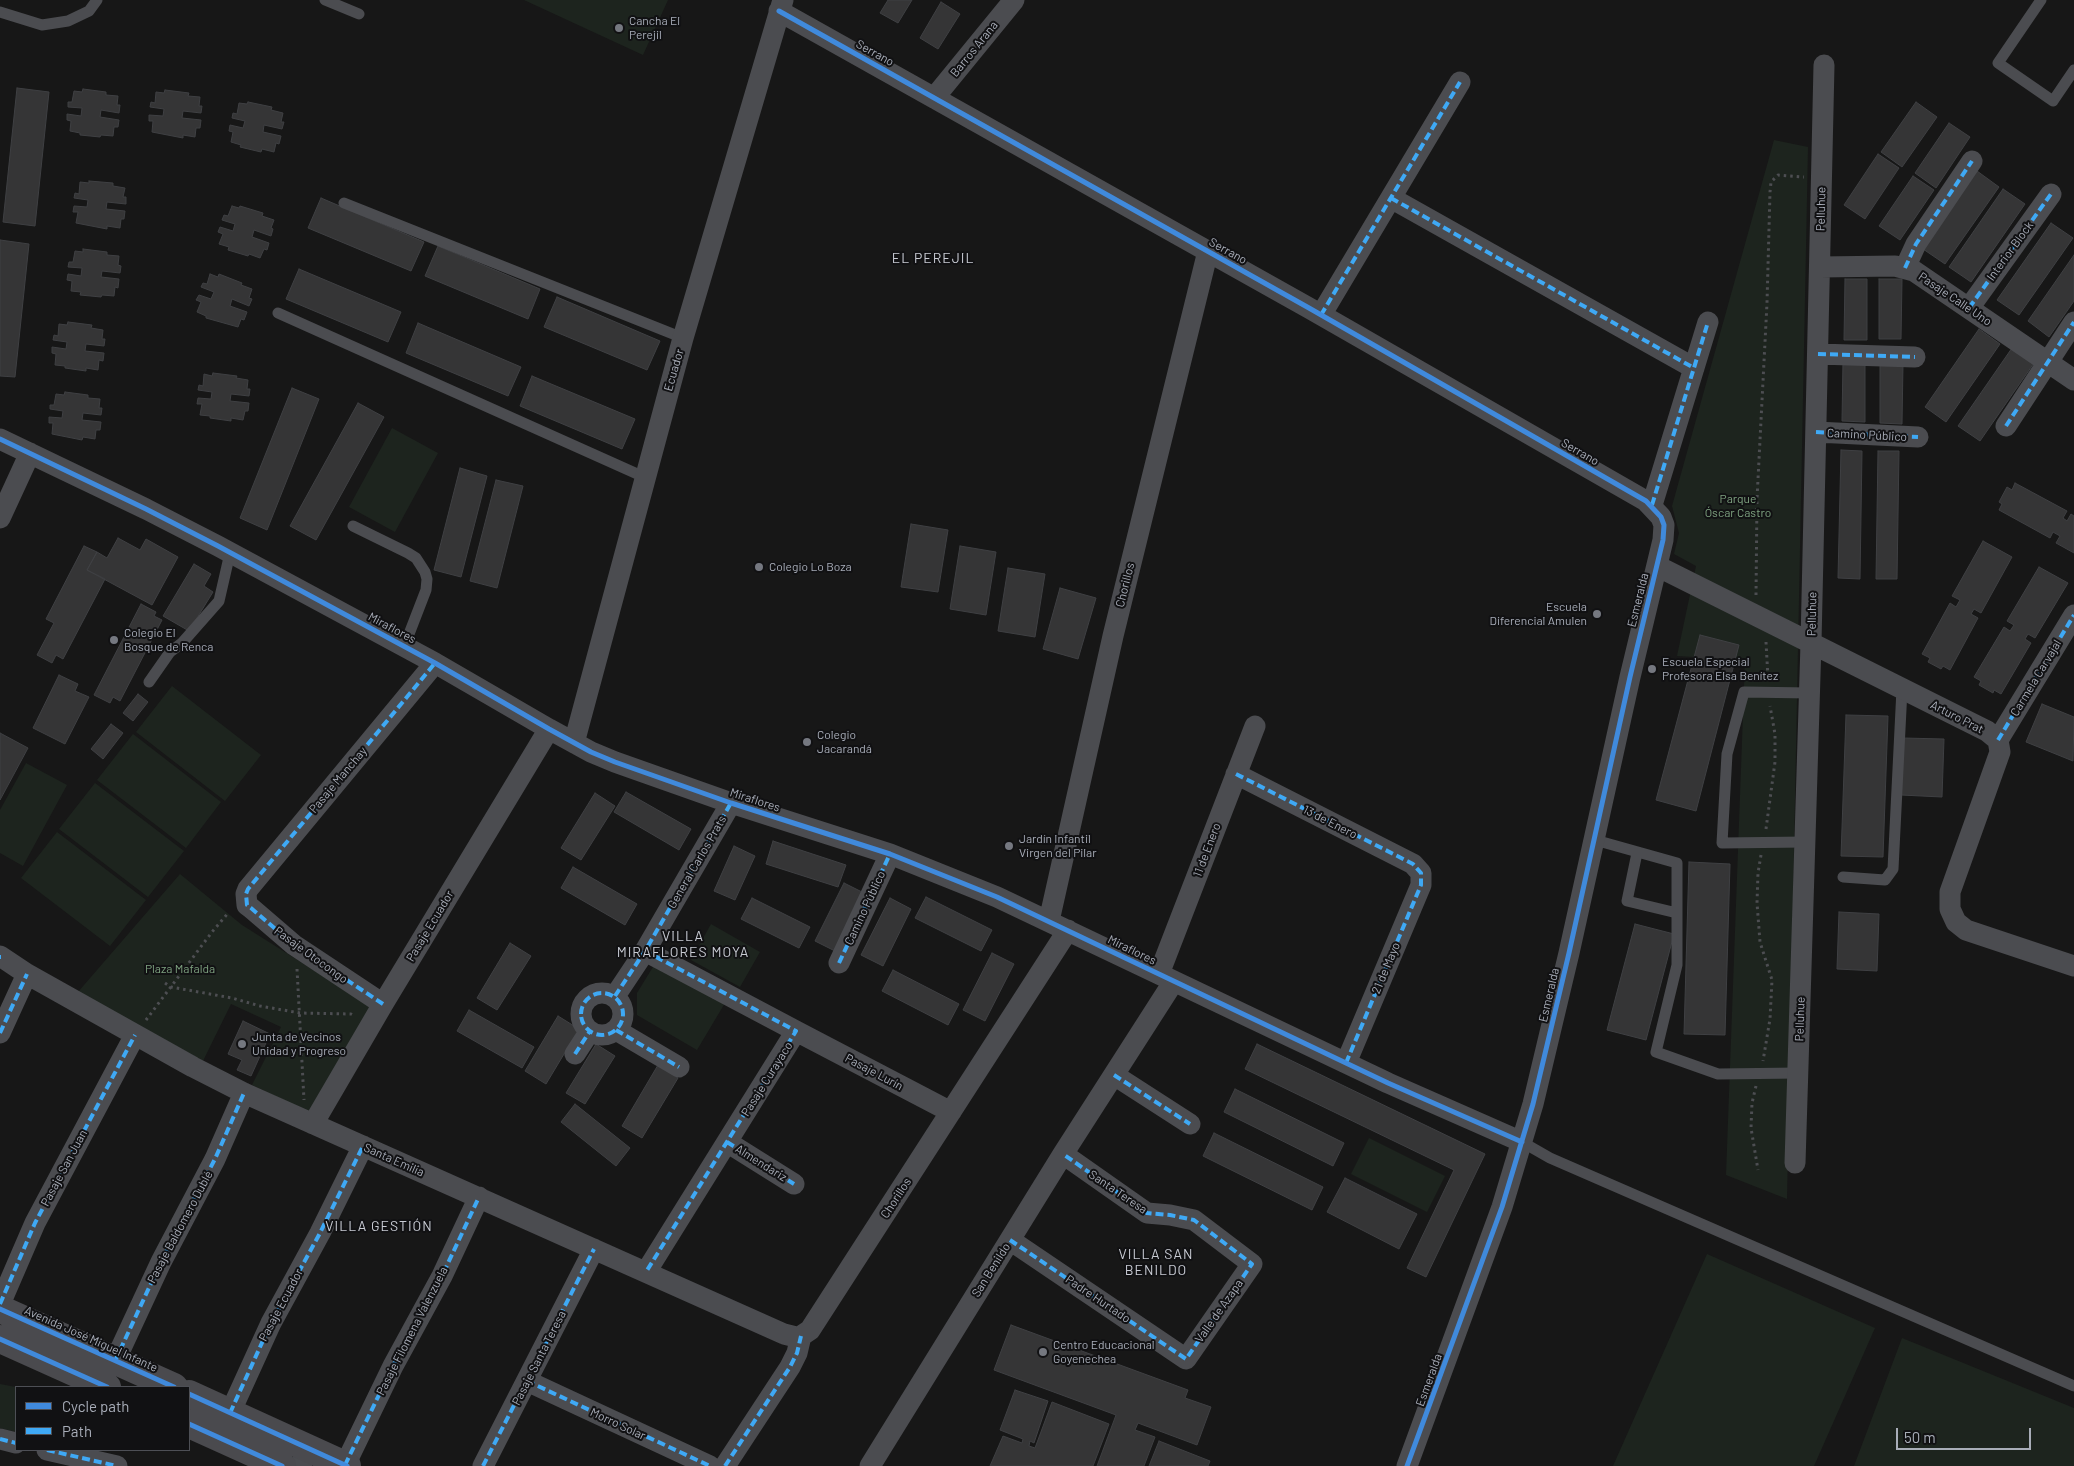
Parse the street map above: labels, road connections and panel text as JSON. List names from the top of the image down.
{
  "streets": {
    "main road": ["Avenida José Miguel Infante"],
    "street": [
      "Barros Arana",
      "Serrano",
      "Pelluhue",
      "Interior Block",
      "Pasaje Calle Uno",
      "Ecuador",
      "Camino Público",
      "Chorillos",
      "Esmeralda",
      "Miraflores",
      "Carmela Carvajal",
      "Arturo Prat",
      "Pasaje Manchay",
      "13 de Enero",
      "11 de Enero",
      "General Carlos Prats",
      "Pasaje Ecuador",
      "Pasaje Otocongo",
      "21 de Mayo",
      "Pasaje Lurín",
      "Pasaje Curayaco",
      "Santa Emilia",
      "Almendariz",
      "Pasaje San Juan",
      "Santa Teresa",
      "Pasaje Baldomero Dublé",
      "San Benildo",
      "Padre Hurtado",
      "Valle de Azapa",
      "Pasaje Filomena Valenzuela",
      "Pasaje Santa Teresa",
      "Morro Solar"
    ]
  },
  "crossings": [
    ["Barros Arana", "Serrano"],
    ["Serrano", "Ecuador"],
    ["Serrano", "Chorillos"],
    ["Serrano", "Esmeralda"],
    ["Pelluhue", "Pasaje Calle Uno"],
    ["Pelluhue", "Camino Público"],
    ["Pelluhue", "Arturo Prat"],
    ["Interior Block", "Pasaje Calle Uno"],
    ["Ecuador", "Miraflores"],
    ["Camino Público", "Miraflores"],
    ["Chorillos", "Miraflores"],
    ["Chorillos", "Pasaje Lurín"],
    ["Chorillos", "Santa Emilia"],
    ["Esmeralda", "Miraflores"],
    ["Esmeralda", "Arturo Prat"],
    ["Miraflores", "Pasaje Manchay"],
    ["Miraflores", "11 de Enero"],
    ["Miraflores", "General Carlos Prats"],
    ["Miraflores", "Pasaje Ecuador"],
    ["Miraflores", "21 de Mayo"],
    ["Miraflores", "San Benildo"],
    ["Carmela Carvajal", "Arturo Prat"],
    ["Pasaje Manchay", "Pasaje Otocongo"],
    ["13 de Enero", "11 de Enero"],
    ["13 de Enero", "21 de Mayo"],
    ["11 de Enero", "San Benildo"],
    ["General Carlos Prats", "Pasaje Curayaco"],
    ["Pasaje Ecuador", "Pasaje Otocongo"],
    ["Pasaje Ecuador", "Santa Emilia"],
    ["Pasaje Lurín", "Pasaje Curayaco"],
    ["Pasaje Curayaco", "Santa Emilia"],
    ["Pasaje Curayaco", "Almendariz"],
    ["Santa Emilia", "Pasaje San Juan"],
    ["Santa Emilia", "Pasaje Baldomero Dublé"],
    ["Santa Emilia", "Pasaje Filomena Valenzuela"],
    ["Santa Emilia", "Pasaje Santa Teresa"],
    ["Santa Teresa", "San Benildo"],
    ["Santa Teresa", "Valle de Azapa"],
    ["Pasaje Baldomero Dublé", "Avenida José Miguel Infante"],
    ["San Benildo", "Padre Hurtado"],
    ["Padre Hurtado", "Valle de Azapa"],
    ["Pasaje Santa Teresa", "Morro Solar"]
  ],
  "districts": [
    "EL PEREJIL",
    "VILLA MIRAFLORES MOYA",
    "VILLA GESTIÓN",
    "VILLA SAN BENILDO"
  ],
  "parks": ["Parque Óscar Castro", "Plaza Mafalda"],
  "places": [
    "Cancha El Perejil",
    "Colegio Lo Boza",
    "Escuela Diferencial Amulen",
    "Colegio El Bosque de Renca",
    "Escuela Especial Profesora Elsa Benítez",
    "Colegio Jacarandá",
    "Jardín Infantil Virgen del Pilar",
    "Junta de Vecinos Unidad y Progreso",
    "Centro Educacional Goyenechea"
  ],
  "legend": ["Cycle path", "Path"],
  "scale_bar": "50 m"
}
